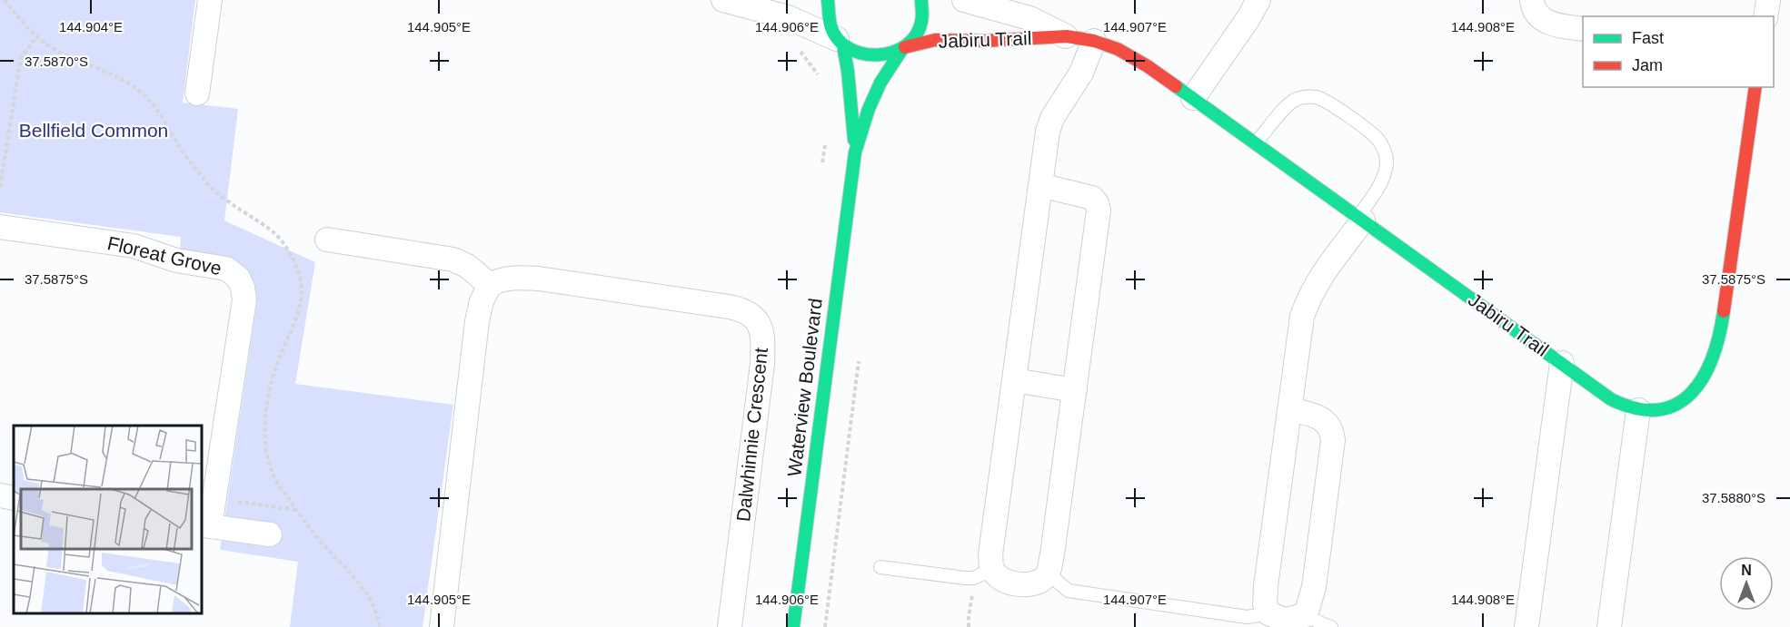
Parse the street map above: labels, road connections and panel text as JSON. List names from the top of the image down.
{
  "streets": {
    "street": [
      "Jabiru Trail",
      "Floreat Grove",
      "Waterview Boulevard",
      "Dalwhinnie Crescent"
    ]
  },
  "crossings": [
    ["Jabiru Trail", "Waterview Boulevard"]
  ],
  "parks": ["Bellfield Common"],
  "legend": ["Fast", "Jam"],
  "north": "top",
  "coordinates": [
    "144.904°E",
    "144.905°E",
    "144.906°E",
    "144.907°E",
    "144.908°E",
    "37.5870°S",
    "37.5875°S",
    "37.5880°S"
  ]
}
